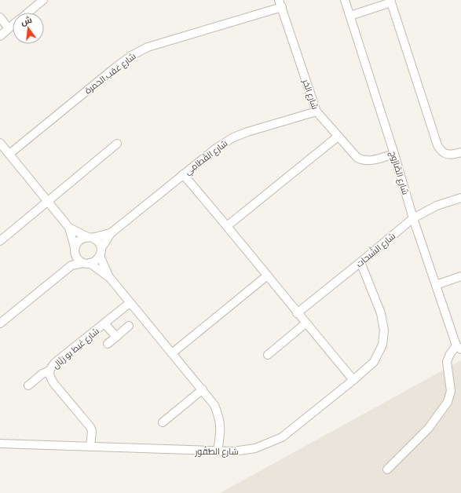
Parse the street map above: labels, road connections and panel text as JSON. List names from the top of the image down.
{
  "streets": {
    "street": [
      "شارع عَقب الحَمرة",
      "شارع الحُر",
      "شارع القُطامِي",
      "شارع الصَّارُوج",
      "شارع الشَّبحات",
      "شارع غَيط بو رَيَّال",
      "شارع الصُّقُور"
    ]
  },
  "crossings": [
    ["شارع عَقب الحَمرة", "شارع الحُر"],
    ["شارع الحُر", "شارع القُطامِي"],
    ["شارع الحُر", "شارع الصَّارُوج"],
    ["شارع الصَّارُوج", "شارع الشَّبحات"],
    ["شارع الشَّبحات", "شارع الصُّقُور"],
    ["شارع غَيط بو رَيَّال", "شارع الصُّقُور"]
  ],
  "north": "top"
}
